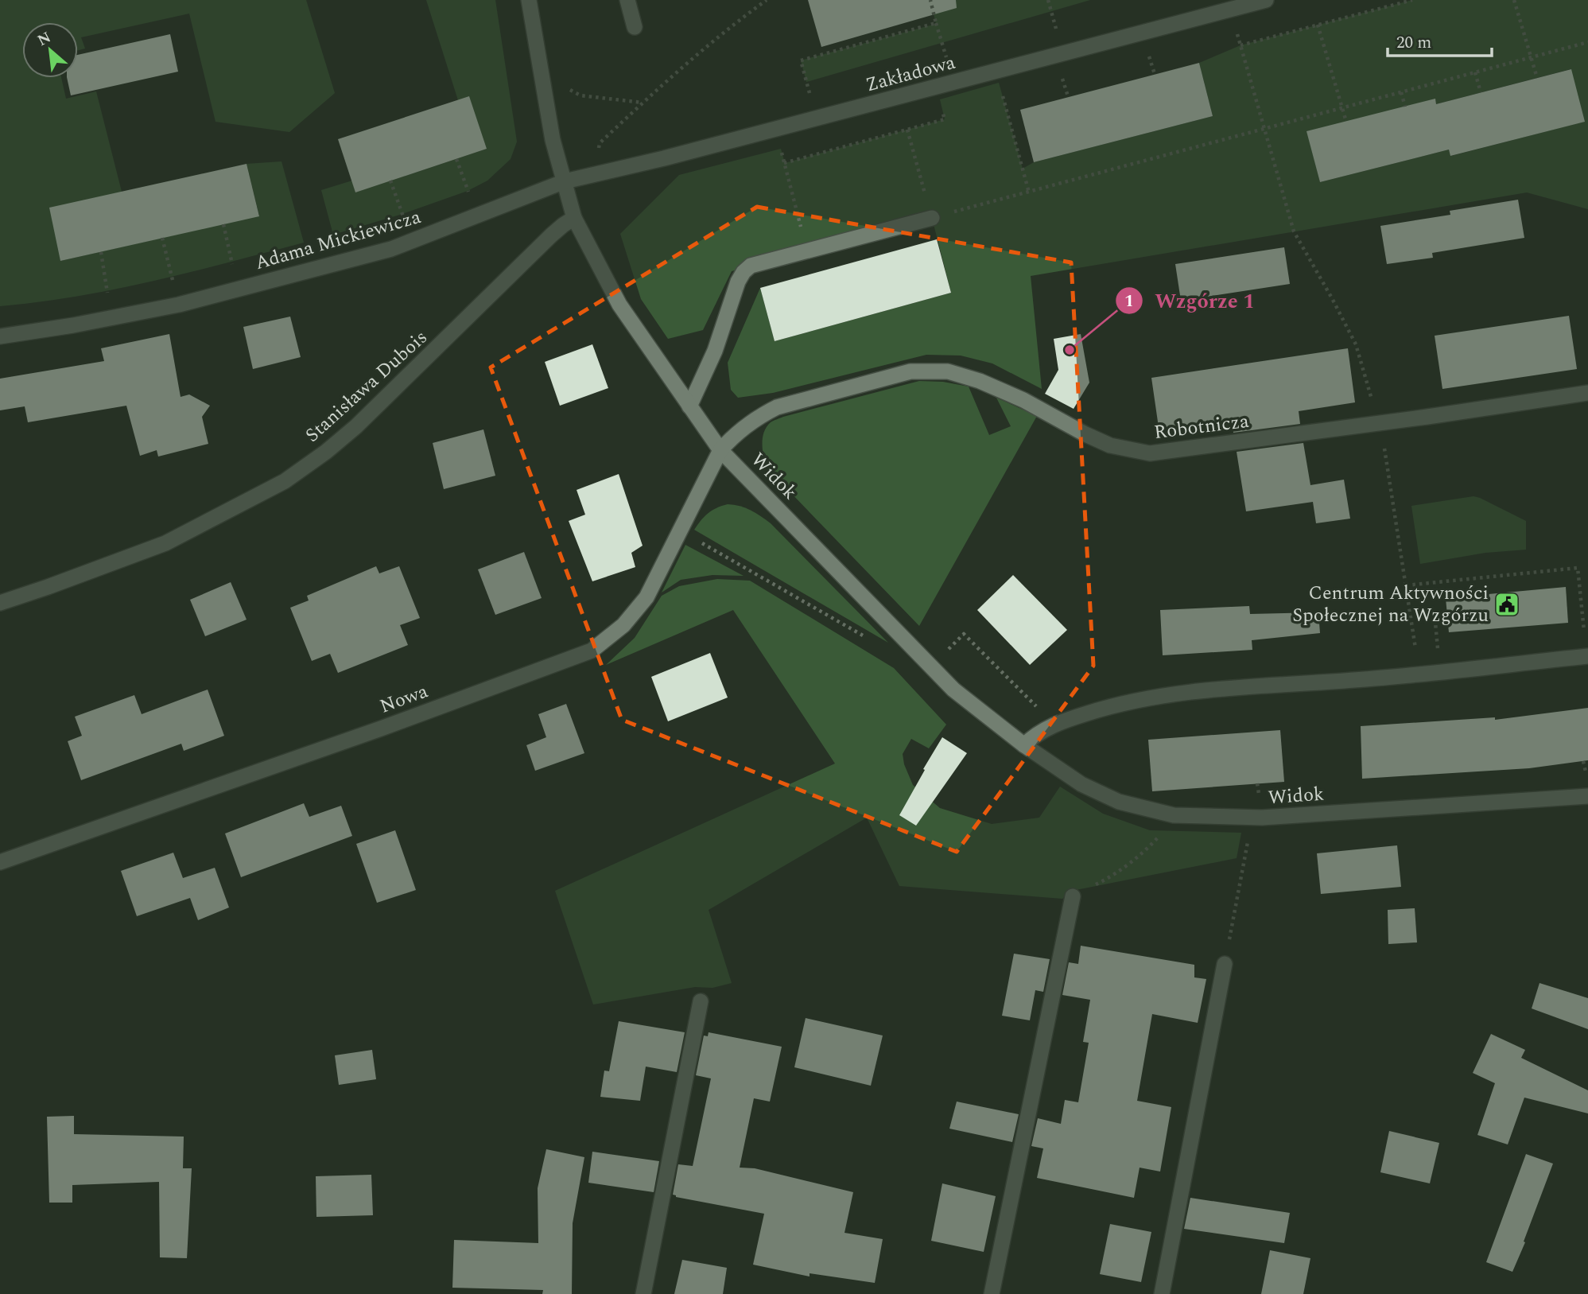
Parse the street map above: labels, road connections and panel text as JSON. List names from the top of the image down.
{
  "streets": {
    "street": [
      "Zakładowa",
      "Adama Mickiewicza",
      "Stanisława Dubois",
      "Robotnicza",
      "Widok",
      "Nowa"
    ]
  },
  "crossings": [
    ["Zakładowa", "Adama Mickiewicza"],
    ["Zakładowa", "Widok"],
    ["Adama Mickiewicza", "Widok"],
    ["Stanisława Dubois", "Widok"],
    ["Robotnicza", "Widok"],
    ["Robotnicza", "Nowa"],
    ["Widok", "Nowa"]
  ],
  "places": {
    "other": ["Wzgórze 1"],
    "public building": ["Centrum Aktywności Społecznej na Wzgórzu"]
  },
  "scale_bar": "20 m",
  "north": "top left"
}
